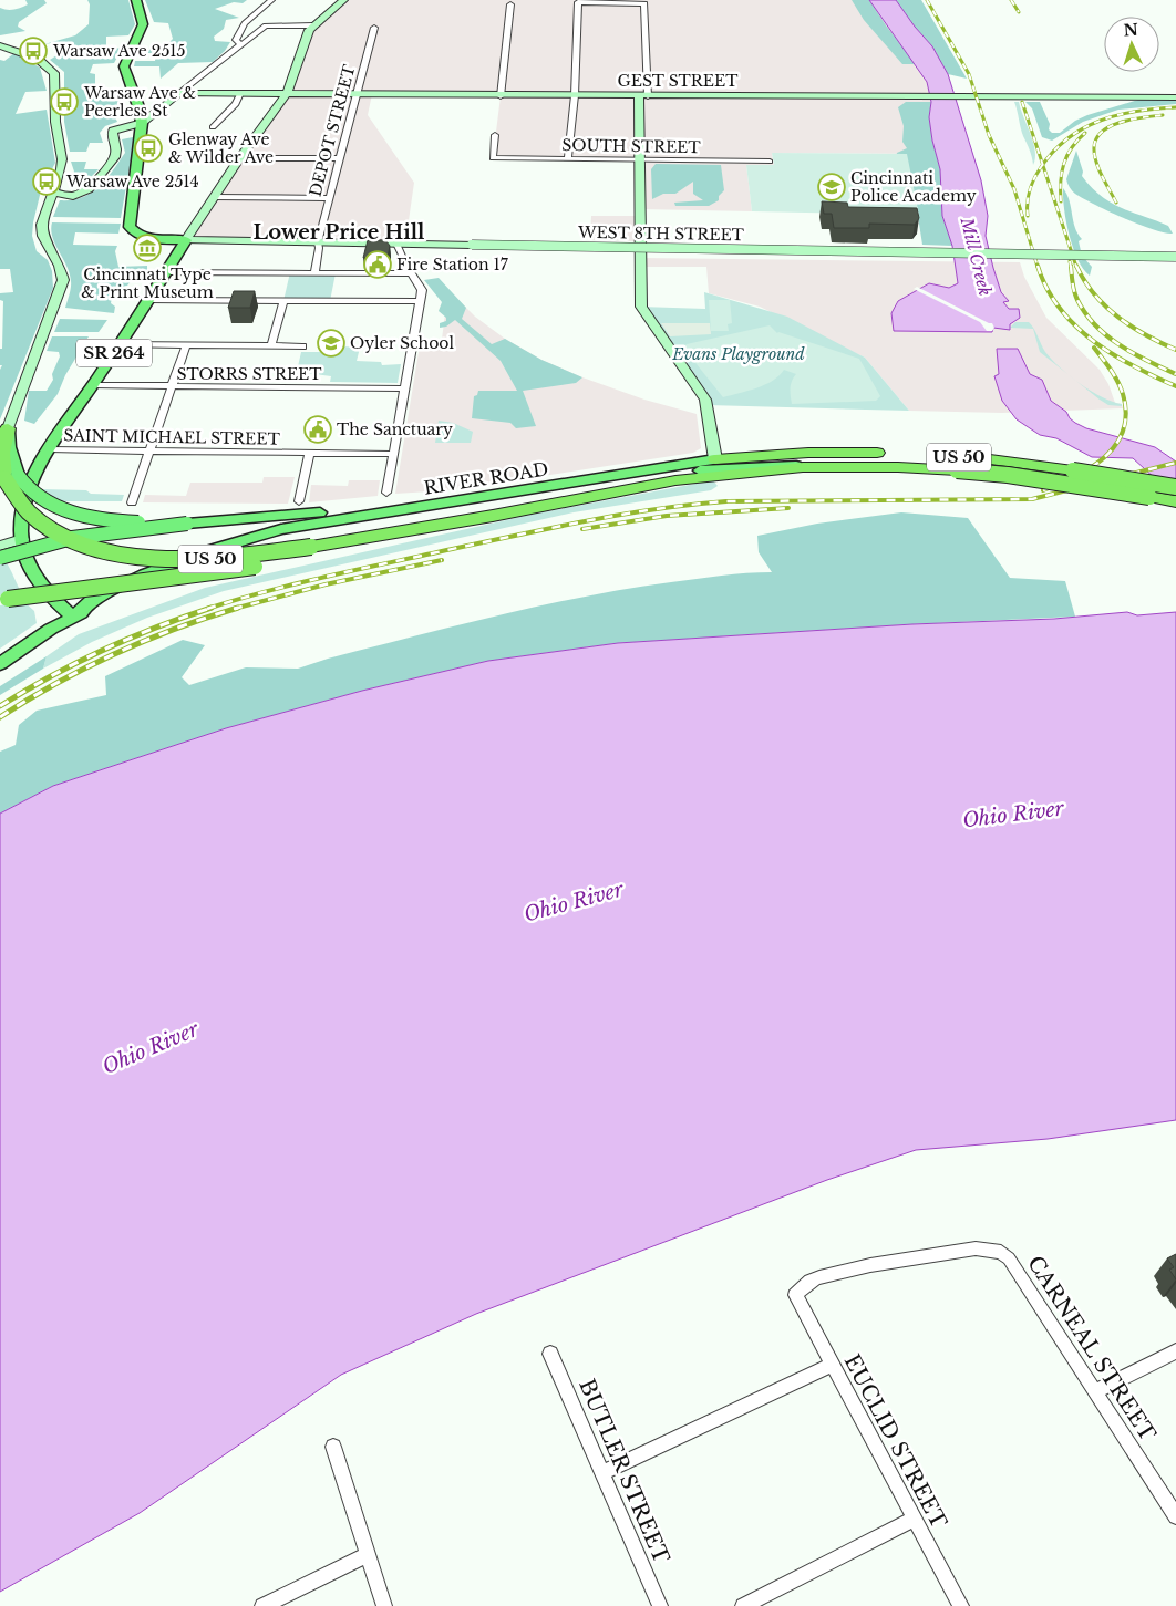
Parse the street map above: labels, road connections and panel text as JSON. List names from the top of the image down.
{
  "streets": {
    "highway": ["US 50"],
    "main road": [
      "GEST STREET",
      "WEST 8TH STREET",
      "SR 264",
      "RIVER ROAD"
    ],
    "street": [
      "DEPOT STREET",
      "SOUTH STREET",
      "STORRS STREET",
      "SAINT MICHAEL STREET",
      "CARNEAL STREET",
      "EUCLID STREET",
      "BUTLER STREET"
    ]
  },
  "crossings": [
    ["GEST STREET", "DEPOT STREET"],
    ["DEPOT STREET", "WEST 8TH STREET"],
    ["WEST 8TH STREET", "SR 264"],
    ["SR 264", "STORRS STREET"],
    ["SR 264", "SAINT MICHAEL STREET"],
    ["SR 264", "RIVER ROAD"],
    ["US 50", "RIVER ROAD"],
    ["CARNEAL STREET", "EUCLID STREET"]
  ],
  "districts": ["Lower Price Hill"],
  "water": ["Mill Creek", "Ohio River"],
  "parks": ["Evans Playground"],
  "places": {
    "bus stop": [
      "Warsaw Ave 2515",
      "Warsaw Ave & Peerless St",
      "Glenway Ave & Wilder Ave",
      "Warsaw Ave 2514"
    ],
    "school or university": ["Cincinnati Police Academy", "Oyler School"],
    "museum": ["Cincinnati Type & Print Museum"],
    "public building": ["Fire Station 17", "The Sanctuary"]
  },
  "north": "top"
}
